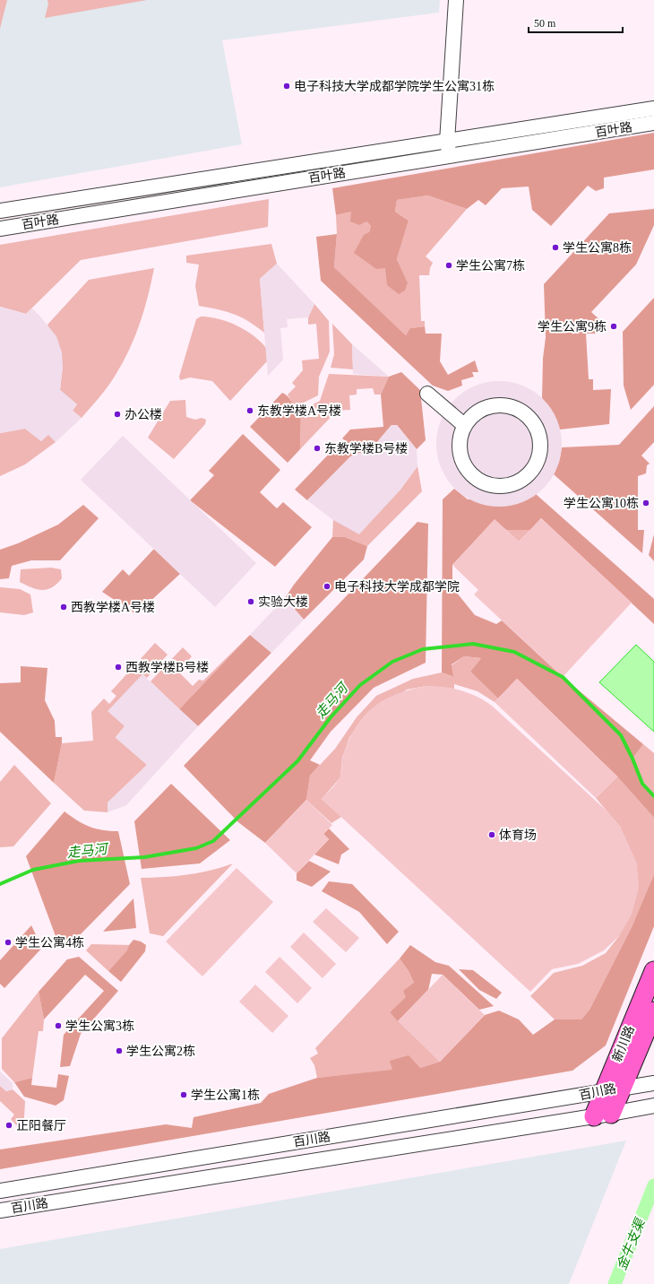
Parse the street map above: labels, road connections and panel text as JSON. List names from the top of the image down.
{
  "streets": {
    "main road": ["新川路"],
    "street": ["百叶路", "百川路"]
  },
  "crossings": [
    ["新川路", "百川路"]
  ],
  "water": ["走马河", "金牛支渠"],
  "places": [
    "电子科技大学成都学院学生公寓31栋",
    "学生公寓8栋",
    "学生公寓7栋",
    "学生公寓9栋",
    "东教学楼A号楼",
    "办公楼",
    "东教学楼B号楼",
    "学生公寓10栋",
    "电子科技大学成都学院",
    "实验大楼",
    "西教学楼A号楼",
    "西教学楼B号楼",
    "体育场",
    "学生公寓4栋",
    "学生公寓3栋",
    "学生公寓2栋",
    "学生公寓1栋",
    "正阳餐厅"
  ],
  "scale_bar": "50 m"
}
